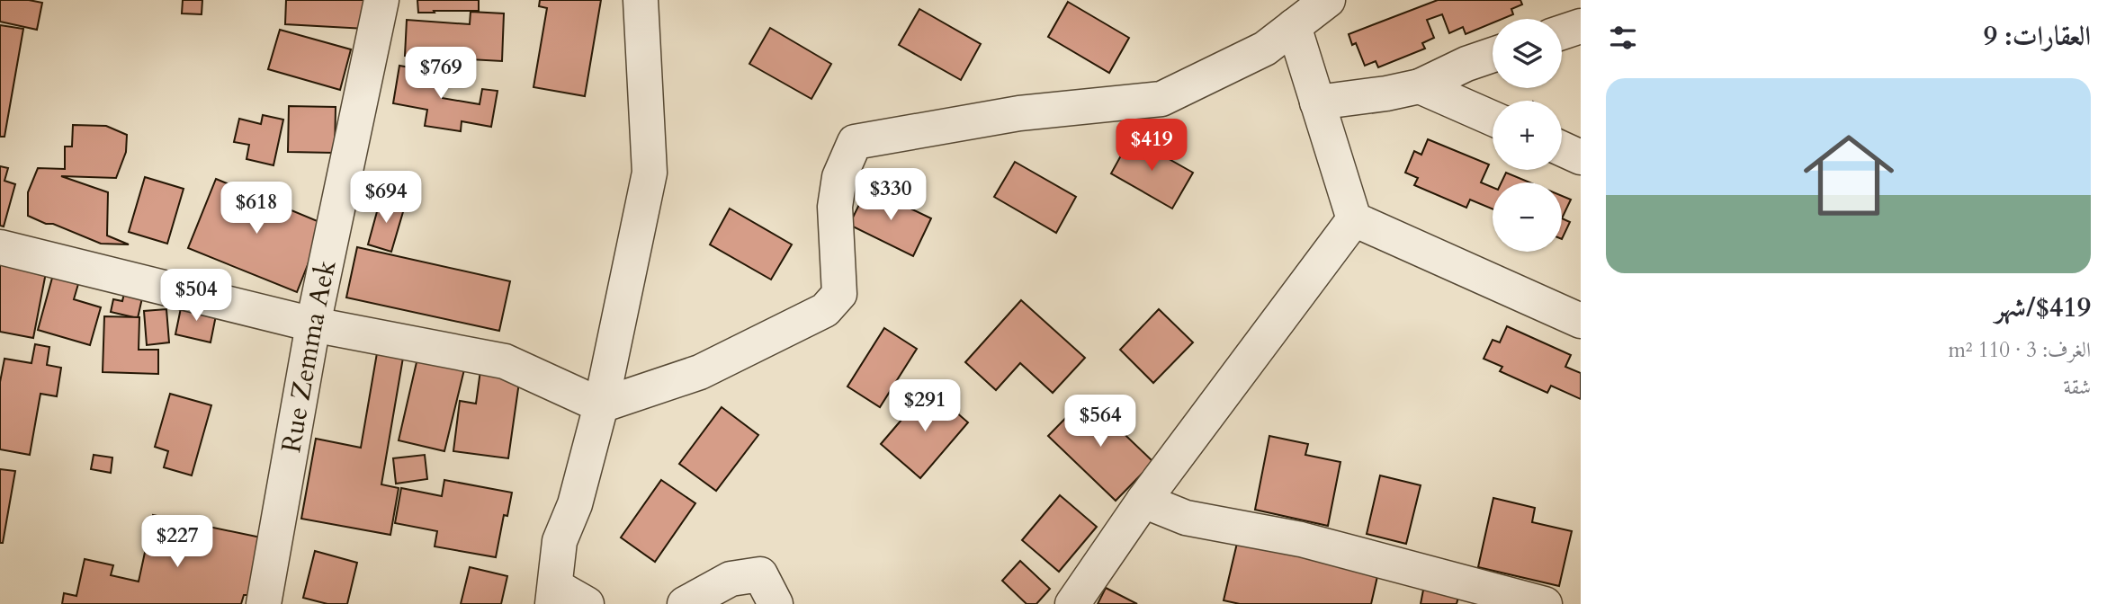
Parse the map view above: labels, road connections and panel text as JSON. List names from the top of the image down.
{
  "streets": {
    "street": ["Rue Zemma Aek"]
  },
  "page": {
    "heading": "العقارات: 9",
    "map_buttons": ["+", "−"],
    "price": [
      "$769",
      "$419",
      "$330",
      "$694",
      "$618",
      "$504",
      "$291",
      "$564",
      "$227"
    ],
    "list": [
      {
        "name": "$419/شهر",
        "note": "الغرف: 3 · 110 m² · شقة"
      }
    ]
  }
}
